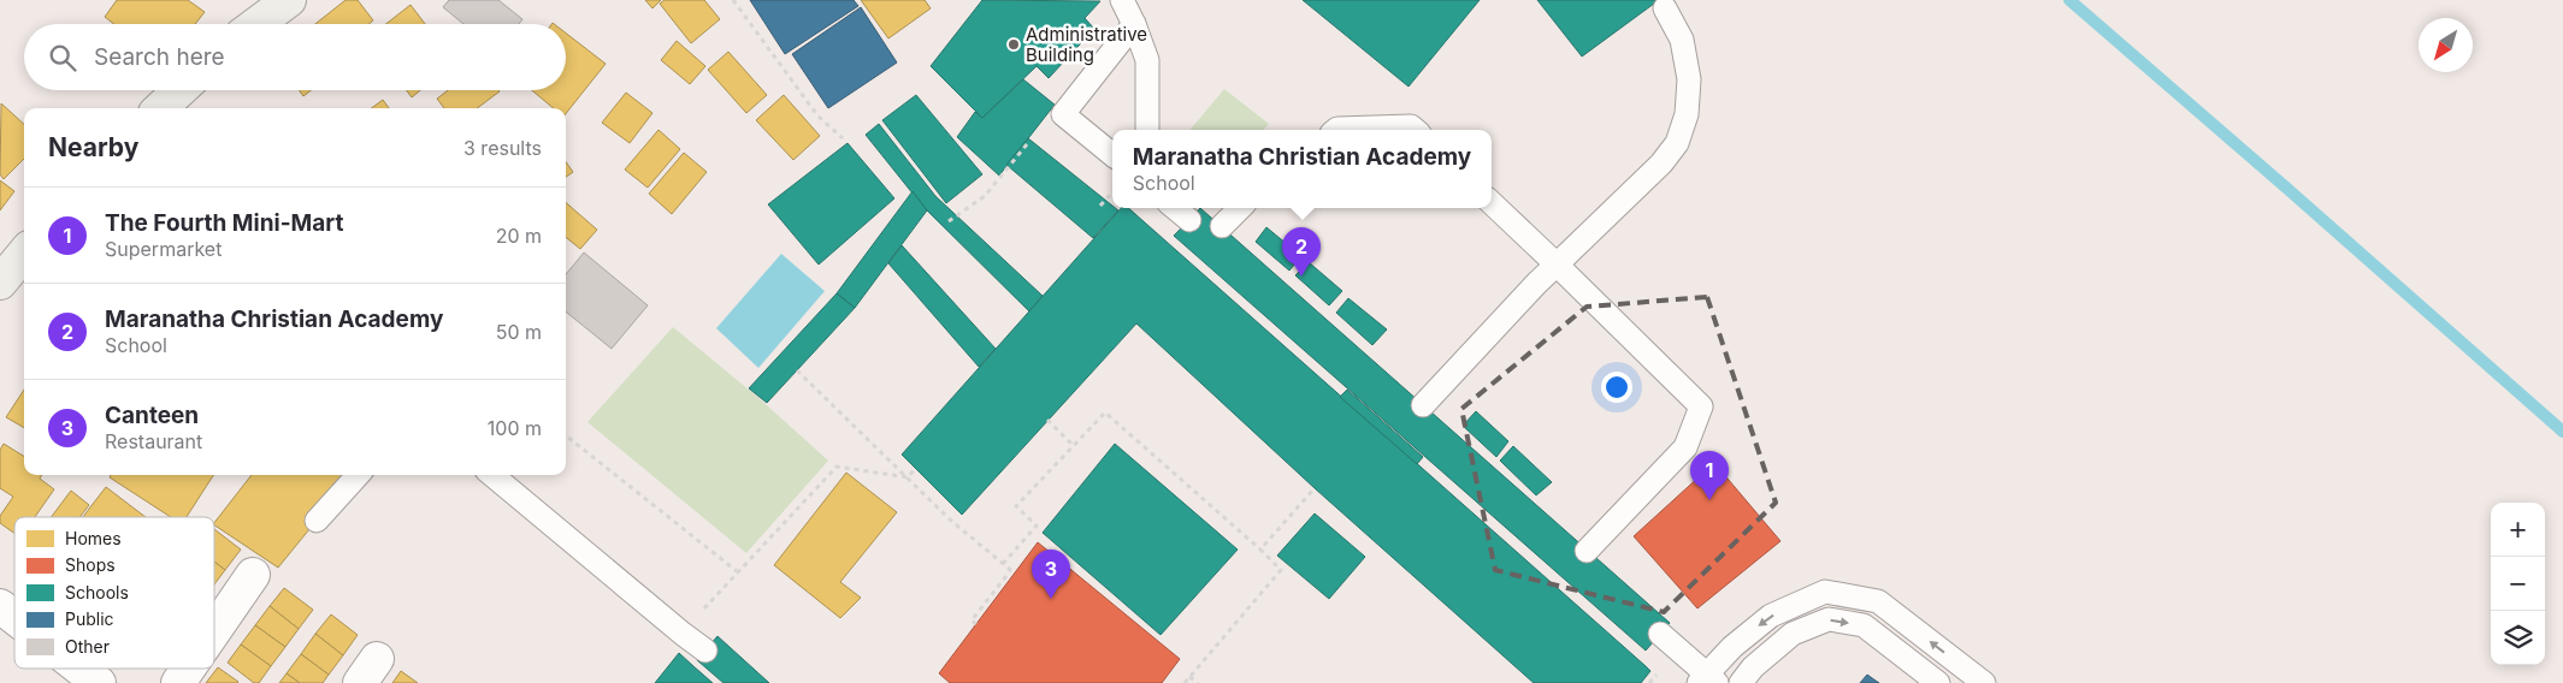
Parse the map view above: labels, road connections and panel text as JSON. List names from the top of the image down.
{
  "places": ["Administrative Building"],
  "legend": [
    "Homes",
    "Shops",
    "Schools",
    "Public",
    "Other"
  ],
  "north": "bottom left",
  "page": {
    "search": "Search here",
    "heading": ["Nearby", "3 results"],
    "popup": ["Maranatha Christian Academy", "School"],
    "list": [
      {
        "mark": "1",
        "name": "The Fourth Mini-Mart",
        "note": "Supermarket",
        "value": "20 m"
      },
      {
        "mark": "2",
        "name": "Maranatha Christian Academy",
        "note": "School",
        "value": "50 m"
      },
      {
        "mark": "3",
        "name": "Canteen",
        "note": "Restaurant",
        "value": "100 m"
      }
    ],
    "pins": ["2", "1", "3"],
    "map_buttons": ["+", "−"]
  }
}
